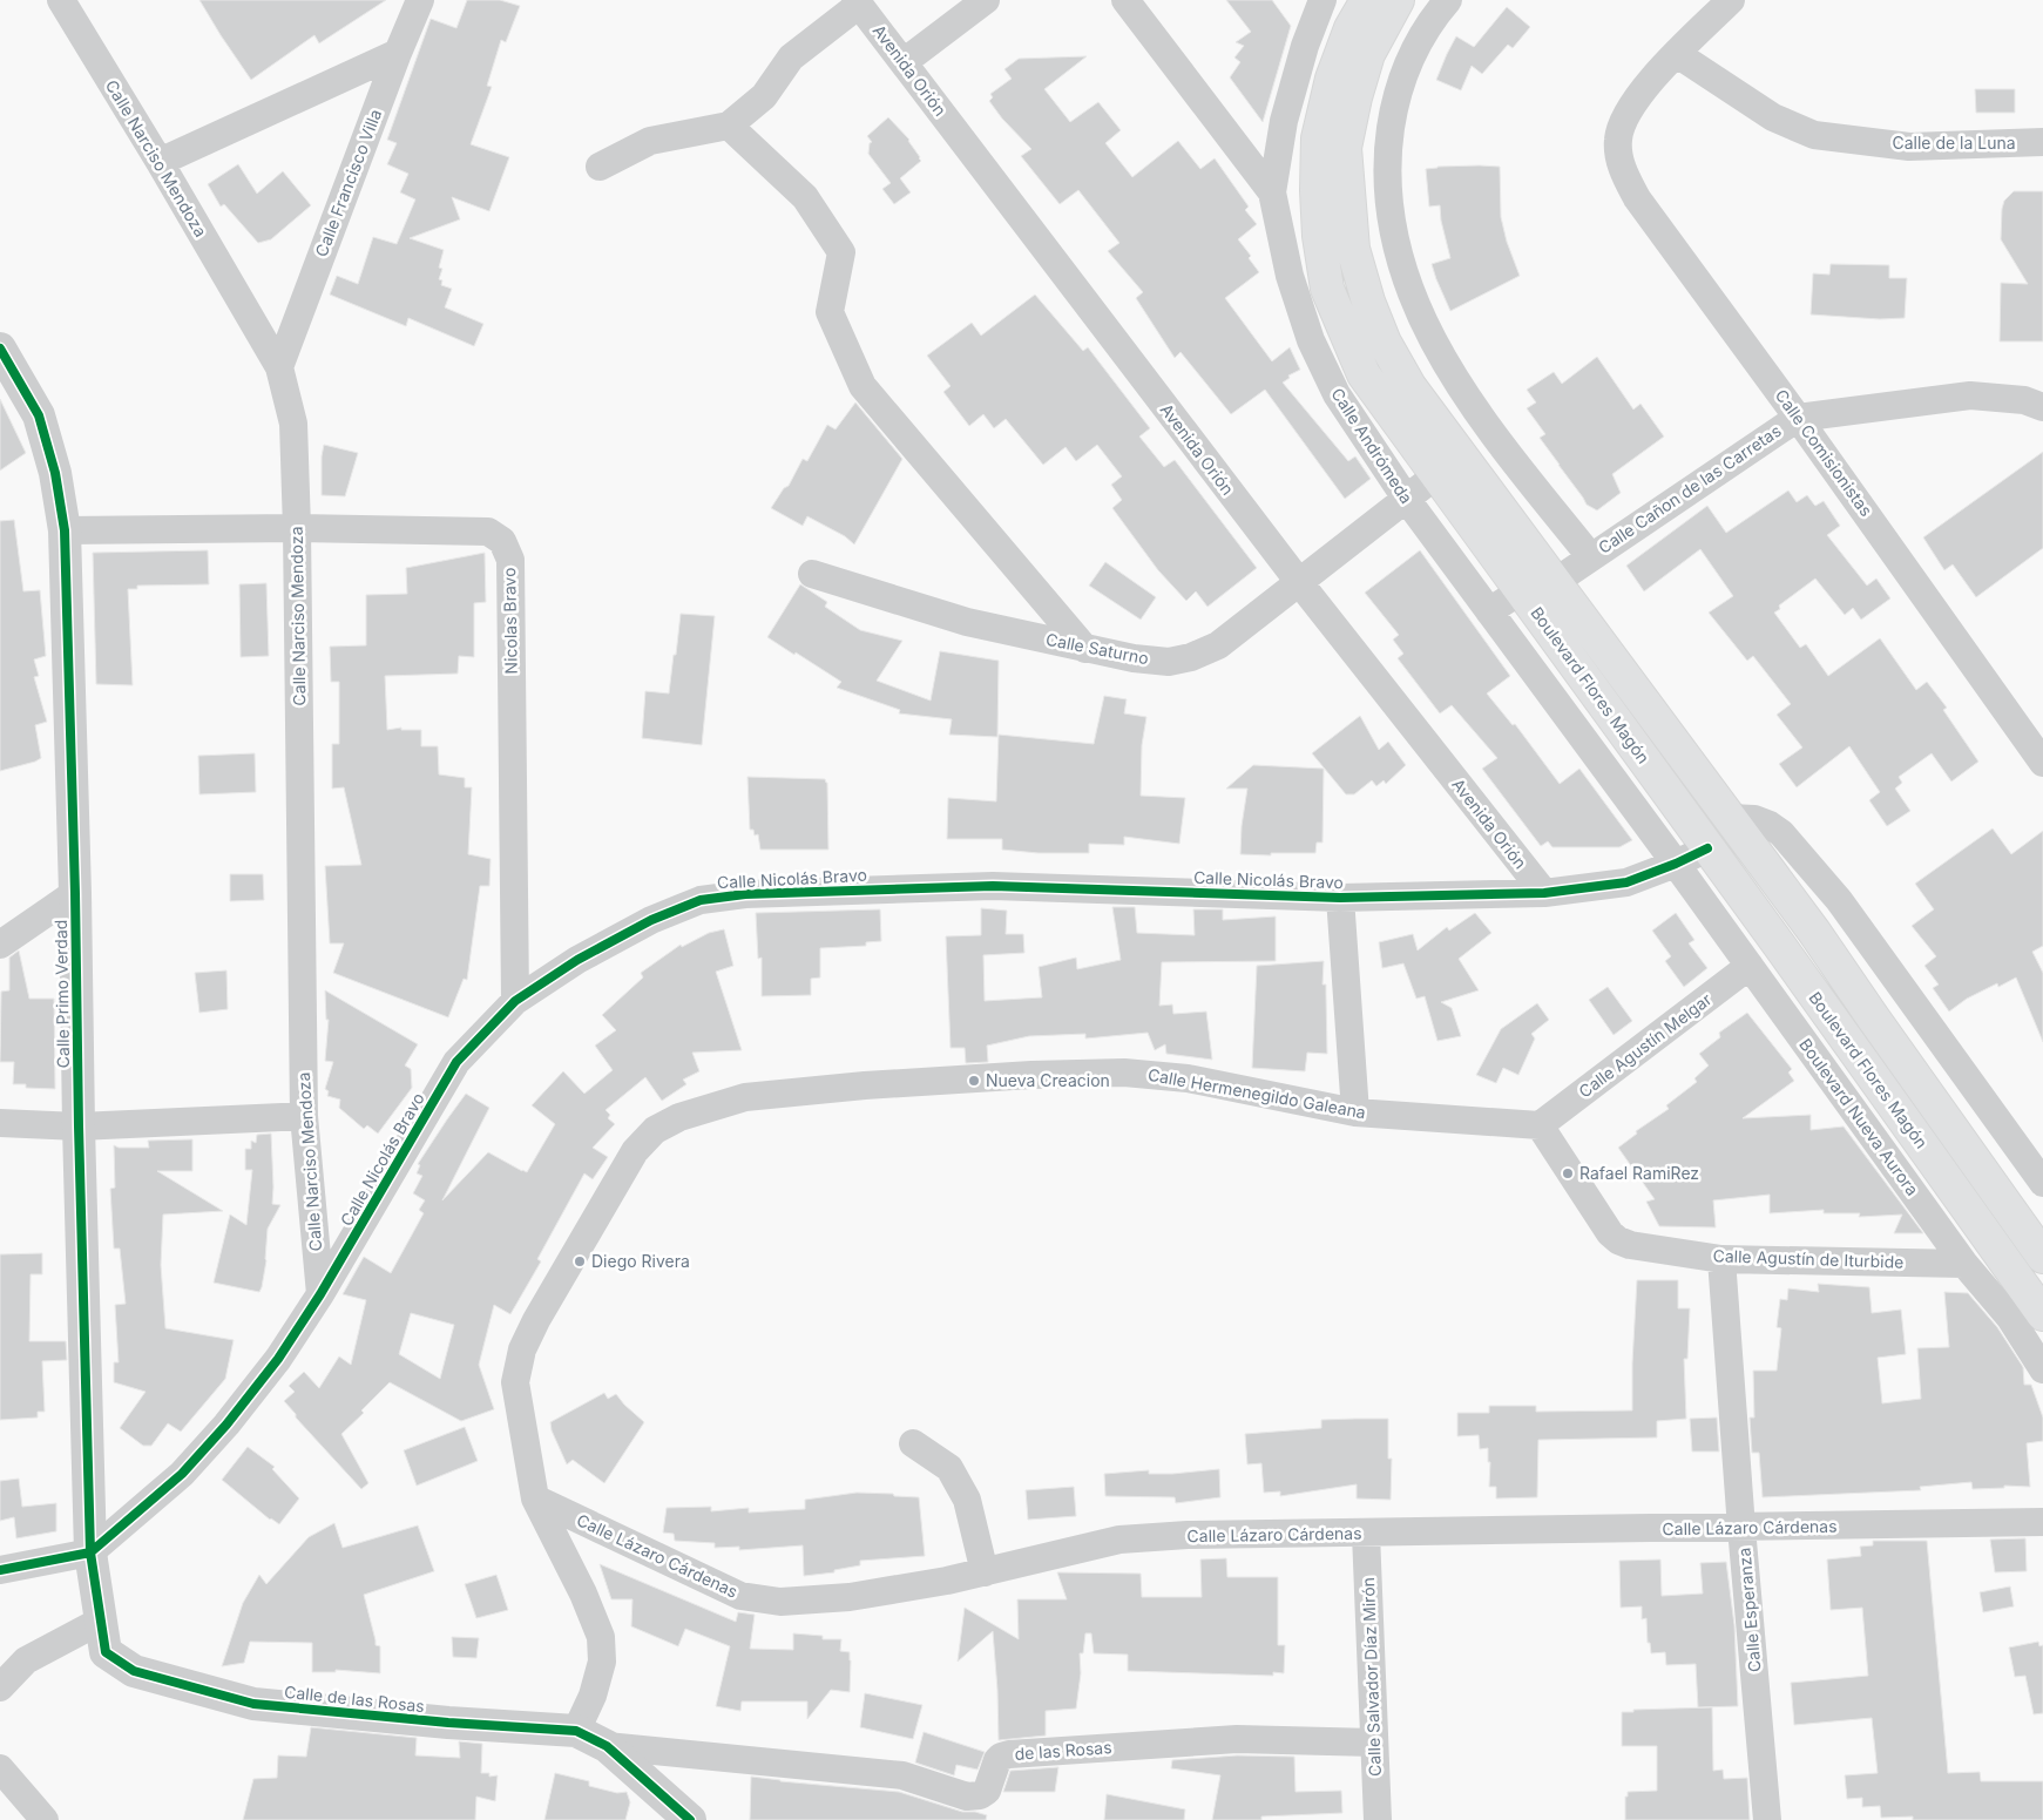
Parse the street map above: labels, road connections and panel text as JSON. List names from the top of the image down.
{
  "streets": {
    "main road": ["Boulevard Flores Magón"],
    "street": [
      "Avenida Orión",
      "Calle de la Luna",
      "Calle Narciso Mendoza",
      "Calle Francisco Villa",
      "Calle Andrómeda",
      "Calle Comisionistas",
      "Calle Cañon de las Carretas",
      "Nicolas Bravo",
      "Calle Saturno",
      "Calle Nicolás Bravo",
      "Calle Primo Verdad",
      "Calle Agustín Melgar",
      "Calle Hermenegildo Galeana",
      "Boulevard Nueva Aurora",
      "Calle Agustín de Iturbide",
      "Calle Lázaro Cárdenas",
      "Calle Esperanza",
      "Calle Salvador Díaz Mirón",
      "Calle de las Rosas",
      "de las Rosas"
    ]
  },
  "crossings": [
    ["Avenida Orión", "Calle Saturno"],
    ["Avenida Orión", "Calle Nicolás Bravo"],
    ["Calle de la Luna", "Calle Comisionistas"],
    ["Calle Narciso Mendoza", "Calle Francisco Villa"],
    ["Calle Narciso Mendoza", "Nicolas Bravo"],
    ["Calle Narciso Mendoza", "Calle Nicolás Bravo"],
    ["Calle Andrómeda", "Calle Cañon de las Carretas"],
    ["Calle Andrómeda", "Calle Saturno"],
    ["Calle Andrómeda", "Calle Nicolás Bravo"],
    ["Calle Andrómeda", "Boulevard Nueva Aurora"],
    ["Calle Comisionistas", "Calle Cañon de las Carretas"],
    ["Calle Cañon de las Carretas", "Boulevard Flores Magón"],
    ["Nicolas Bravo", "Calle Nicolás Bravo"],
    ["Nicolas Bravo", "Calle Primo Verdad"],
    ["Calle Saturno", "Boulevard Flores Magón"],
    ["Boulevard Flores Magón", "Calle Nicolás Bravo"],
    ["Calle Nicolás Bravo", "Calle Primo Verdad"],
    ["Calle Nicolás Bravo", "Boulevard Nueva Aurora"],
    ["Calle Primo Verdad", "Calle de las Rosas"],
    ["Calle Agustín Melgar", "Calle Hermenegildo Galeana"],
    ["Calle Agustín Melgar", "Boulevard Nueva Aurora"],
    ["Calle Agustín Melgar", "Calle Agustín de Iturbide"],
    ["Calle Hermenegildo Galeana", "Calle Agustín de Iturbide"],
    ["Calle Hermenegildo Galeana", "Calle Lázaro Cárdenas"],
    ["Calle Hermenegildo Galeana", "Calle de las Rosas"],
    ["Boulevard Nueva Aurora", "Calle Agustín de Iturbide"],
    ["Calle Agustín de Iturbide", "Calle Esperanza"],
    ["Calle Lázaro Cárdenas", "Calle Esperanza"],
    ["Calle Lázaro Cárdenas", "Calle Salvador Díaz Mirón"],
    ["Calle Salvador Díaz Mirón", "de las Rosas"],
    ["Calle de las Rosas", "de las Rosas"]
  ],
  "places": ["Nueva Creacion", "Rafael RamiRez", "Diego Rivera"]
}
